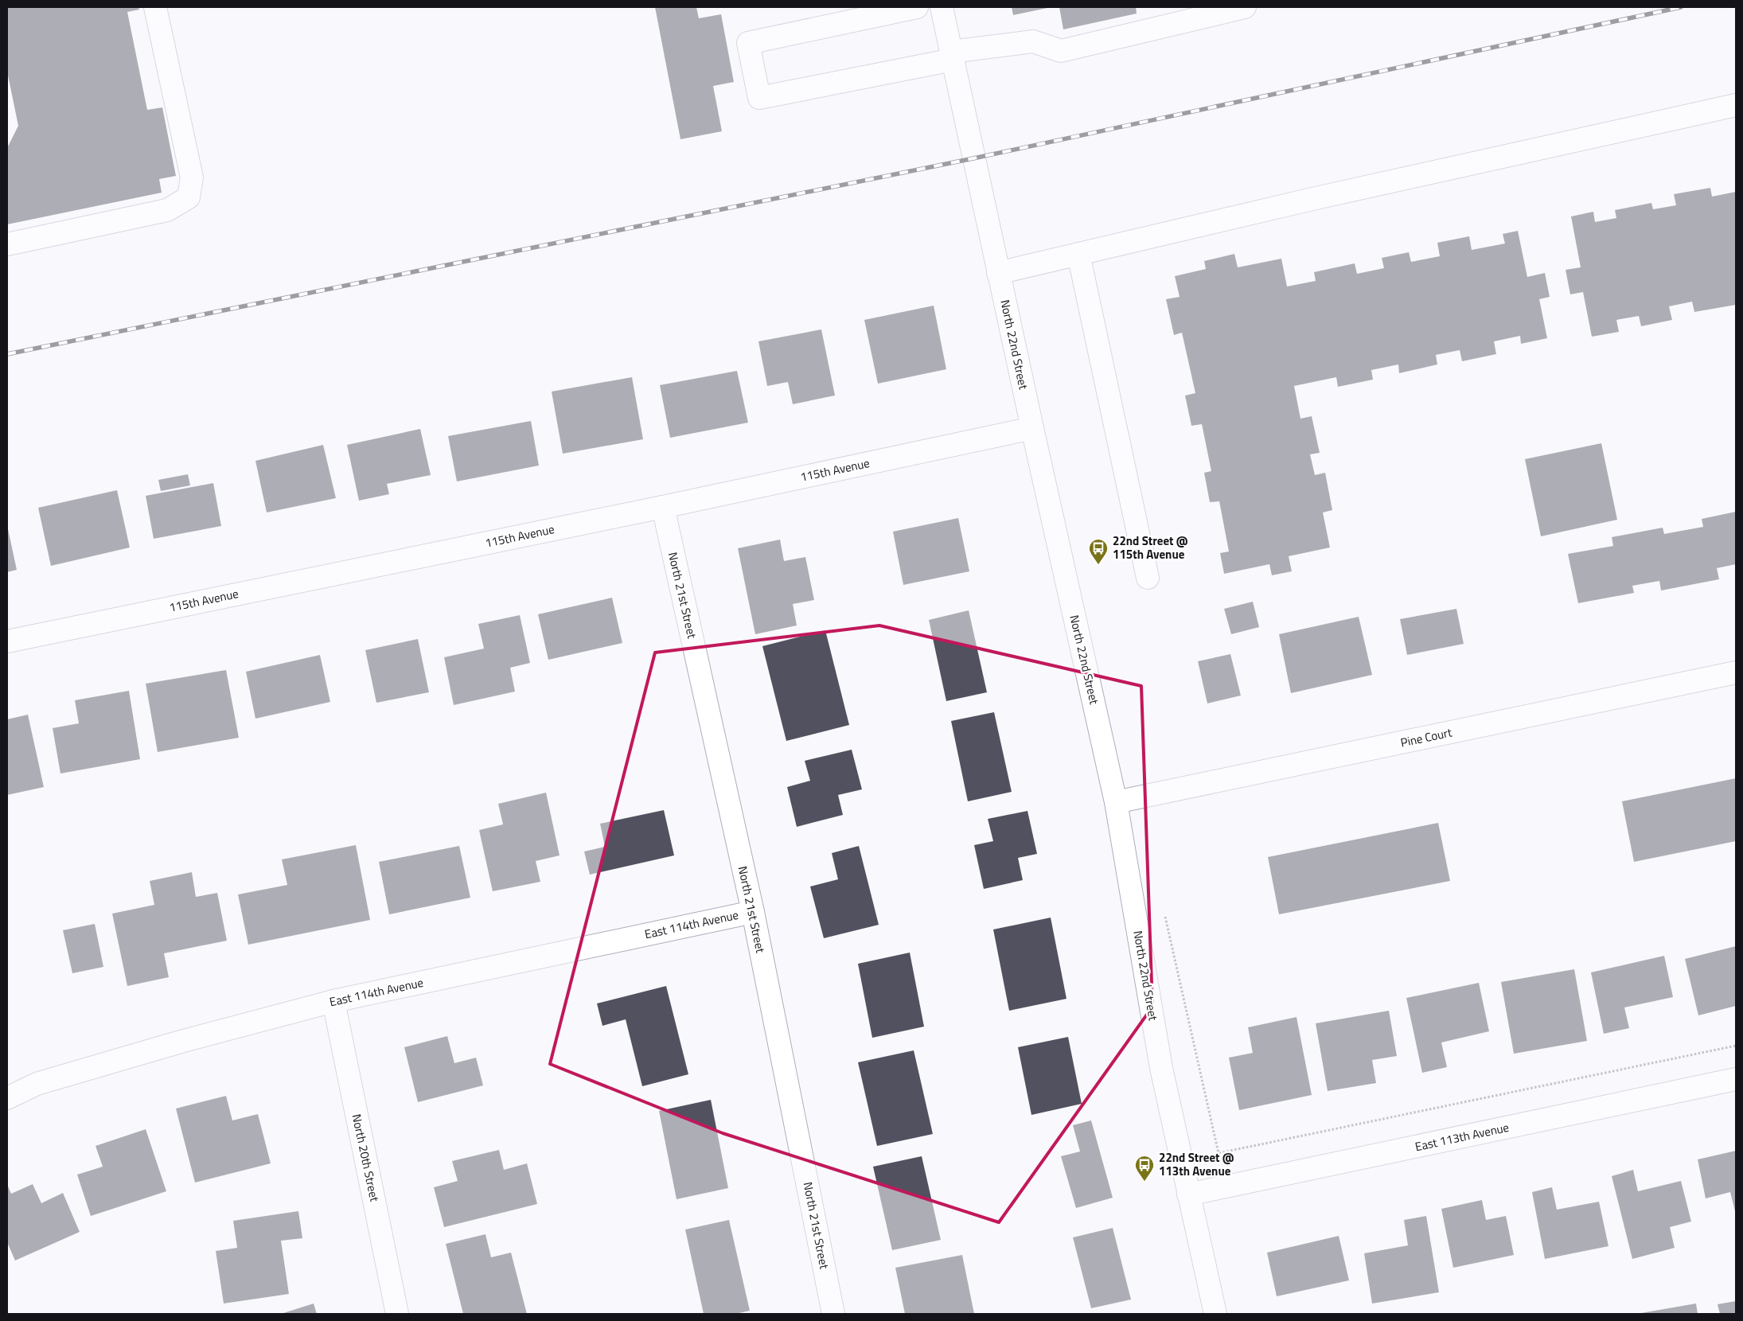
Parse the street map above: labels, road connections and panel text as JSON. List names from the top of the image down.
{
  "streets": {
    "street": [
      "North 22nd Street",
      "115th Avenue",
      "North 21st Street",
      "Pine Court",
      "East 114th Avenue",
      "East 113th Avenue",
      "North 20th Street"
    ]
  },
  "crossings": [
    ["North 22nd Street", "115th Avenue"],
    ["North 22nd Street", "Pine Court"],
    ["North 22nd Street", "East 113th Avenue"],
    ["115th Avenue", "North 21st Street"],
    ["North 21st Street", "East 114th Avenue"],
    ["East 114th Avenue", "North 20th Street"]
  ],
  "places": {
    "bus stop": ["22nd Street @ 115th Avenue", "22nd Street @ 113th Avenue"]
  }
}
